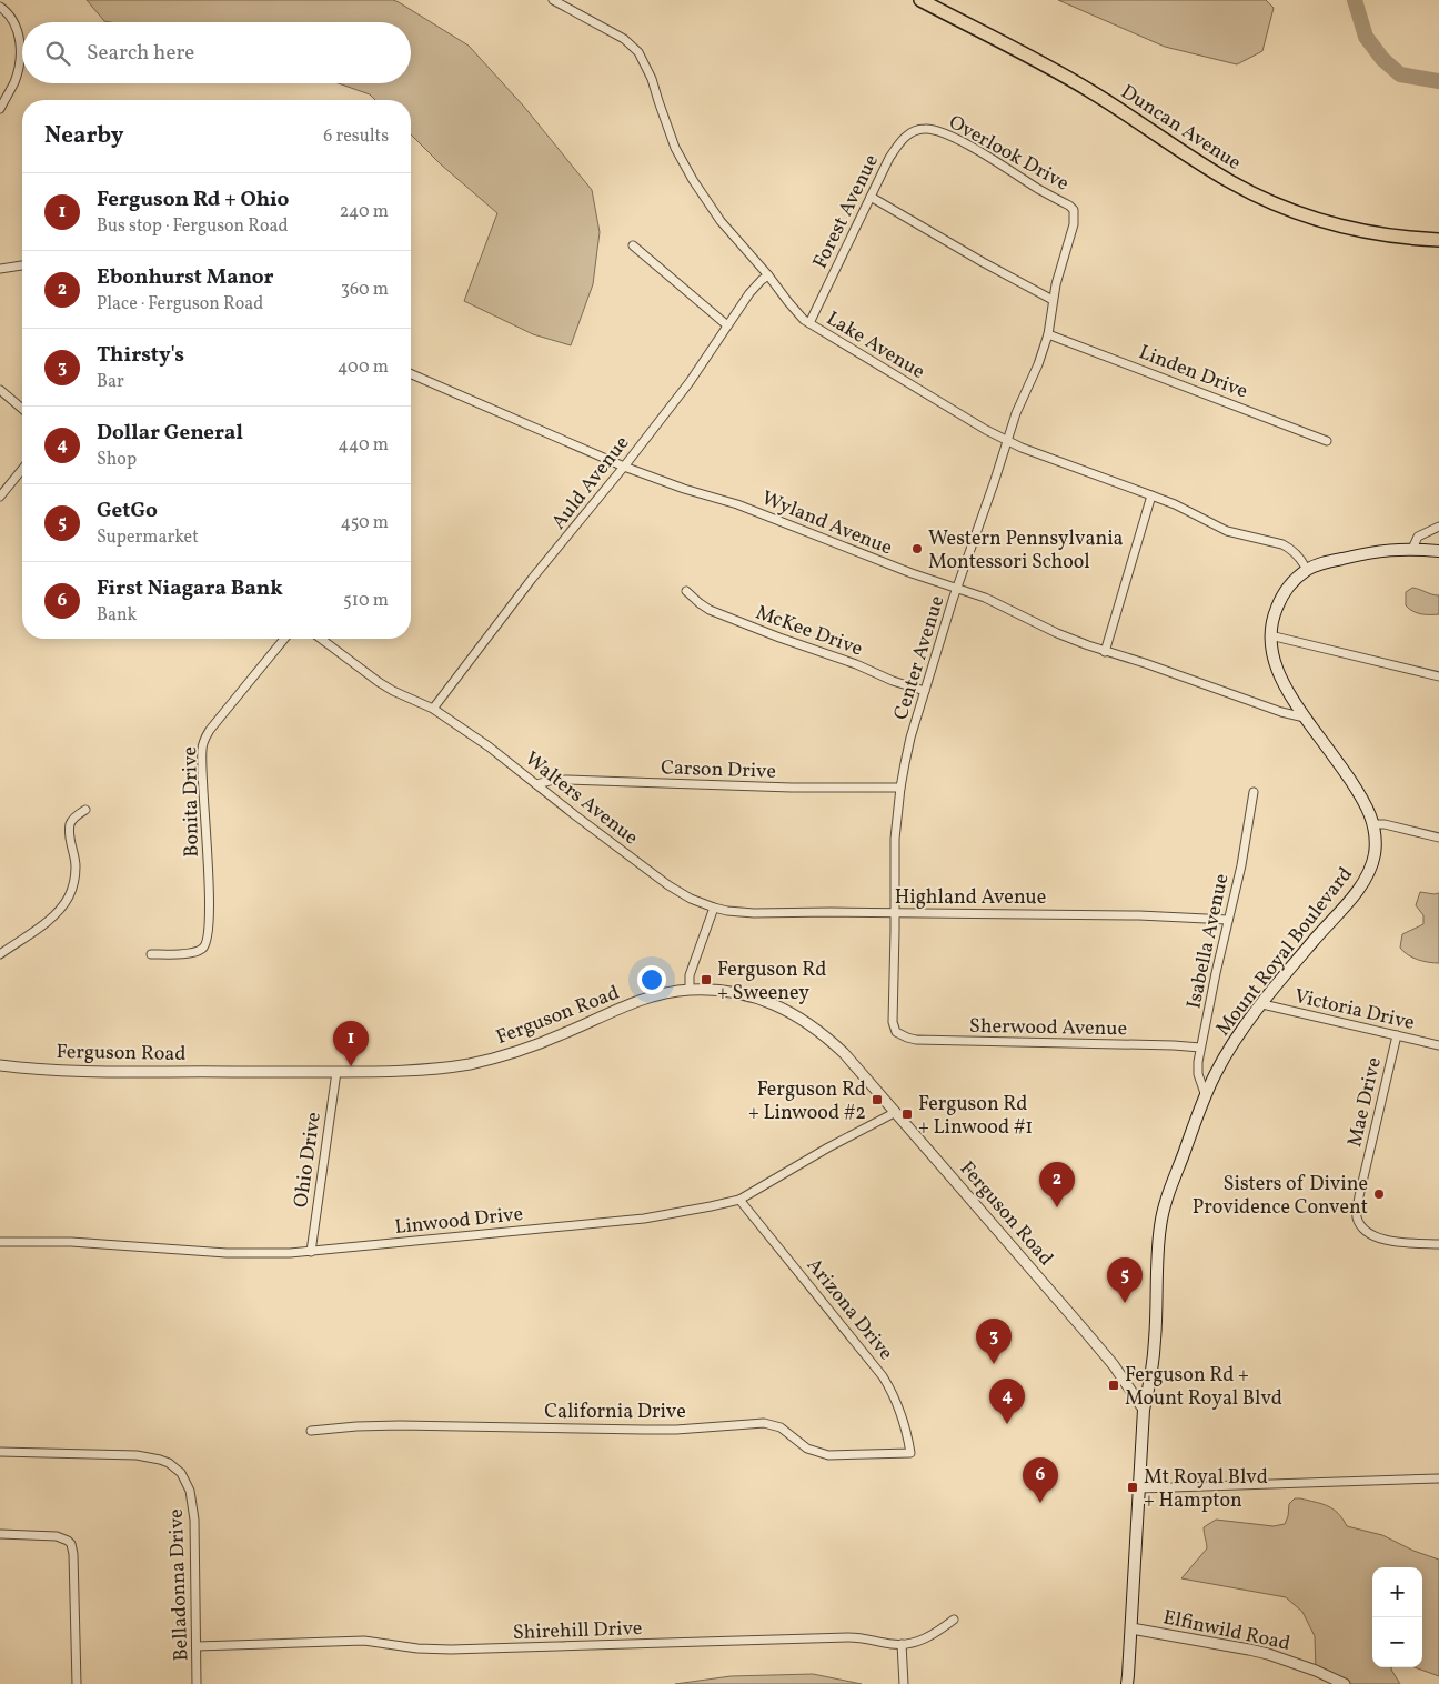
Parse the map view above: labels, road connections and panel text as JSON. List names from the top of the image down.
{
  "streets": {
    "main road": ["Duncan Avenue", "Mount Royal Boulevard"],
    "street": [
      "Overlook Drive",
      "Forest Avenue",
      "Lake Avenue",
      "Linden Drive",
      "Auld Avenue",
      "Wyland Avenue",
      "McKee Drive",
      "Center Avenue",
      "Carson Drive",
      "Walters Avenue",
      "Bonita Drive",
      "Highland Avenue",
      "Isabella Avenue",
      "Victoria Drive",
      "Ferguson Road",
      "Sherwood Avenue",
      "Mae Drive",
      "Ohio Drive",
      "Linwood Drive",
      "Arizona Drive",
      "California Drive",
      "Belladonna Drive",
      "Shirehill Drive",
      "Elfinwild Road"
    ]
  },
  "crossings": [
    ["Overlook Drive", "Forest Avenue"],
    ["Overlook Drive", "Center Avenue"],
    ["Forest Avenue", "Lake Avenue"],
    ["Lake Avenue", "Auld Avenue"],
    ["Lake Avenue", "Center Avenue"],
    ["Lake Avenue", "Mount Royal Boulevard"],
    ["Linden Drive", "Center Avenue"],
    ["Auld Avenue", "Wyland Avenue"],
    ["Auld Avenue", "Walters Avenue"],
    ["Wyland Avenue", "Center Avenue"],
    ["Wyland Avenue", "Mount Royal Boulevard"],
    ["McKee Drive", "Center Avenue"],
    ["Center Avenue", "Carson Drive"],
    ["Center Avenue", "Highland Avenue"],
    ["Center Avenue", "Sherwood Avenue"],
    ["Carson Drive", "Walters Avenue"],
    ["Walters Avenue", "Highland Avenue"],
    ["Highland Avenue", "Isabella Avenue"],
    ["Isabella Avenue", "Mount Royal Boulevard"],
    ["Isabella Avenue", "Sherwood Avenue"],
    ["Mount Royal Boulevard", "Victoria Drive"],
    ["Mount Royal Boulevard", "Ferguson Road"],
    ["Mount Royal Boulevard", "Elfinwild Road"],
    ["Victoria Drive", "Mae Drive"],
    ["Ferguson Road", "Ohio Drive"],
    ["Ferguson Road", "Linwood Drive"],
    ["Ohio Drive", "Linwood Drive"],
    ["Linwood Drive", "Arizona Drive"],
    ["Arizona Drive", "California Drive"],
    ["Belladonna Drive", "Shirehill Drive"]
  ],
  "places": {
    "other": ["Western Pennsylvania Montessori School", "Sisters of Divine Providence Convent"],
    "transit": [
      "Ferguson Rd + Sweeney",
      "Ferguson Rd + Linwood #2",
      "Ferguson Rd + Linwood #1",
      "Ferguson Rd + Mount Royal Blvd",
      "Mt Royal Blvd + Hampton"
    ]
  },
  "page": {
    "search": "Search here",
    "heading": ["Nearby", "6 results"],
    "list": [
      {
        "mark": "1",
        "name": "Ferguson Rd + Ohio",
        "note": "Bus stop · Ferguson Road",
        "value": "240 m"
      },
      {
        "mark": "2",
        "name": "Ebonhurst Manor",
        "note": "Place · Ferguson Road",
        "value": "360 m"
      },
      {
        "mark": "3",
        "name": "Thirsty's",
        "note": "Bar",
        "value": "400 m"
      },
      {
        "mark": "4",
        "name": "Dollar General",
        "note": "Shop",
        "value": "440 m"
      },
      {
        "mark": "5",
        "name": "GetGo",
        "note": "Supermarket",
        "value": "450 m"
      },
      {
        "mark": "6",
        "name": "First Niagara Bank",
        "note": "Bank",
        "value": "510 m"
      }
    ],
    "pins": [
      "1",
      "2",
      "5",
      "3",
      "4",
      "6"
    ],
    "map_buttons": ["+", "−"]
  }
}
